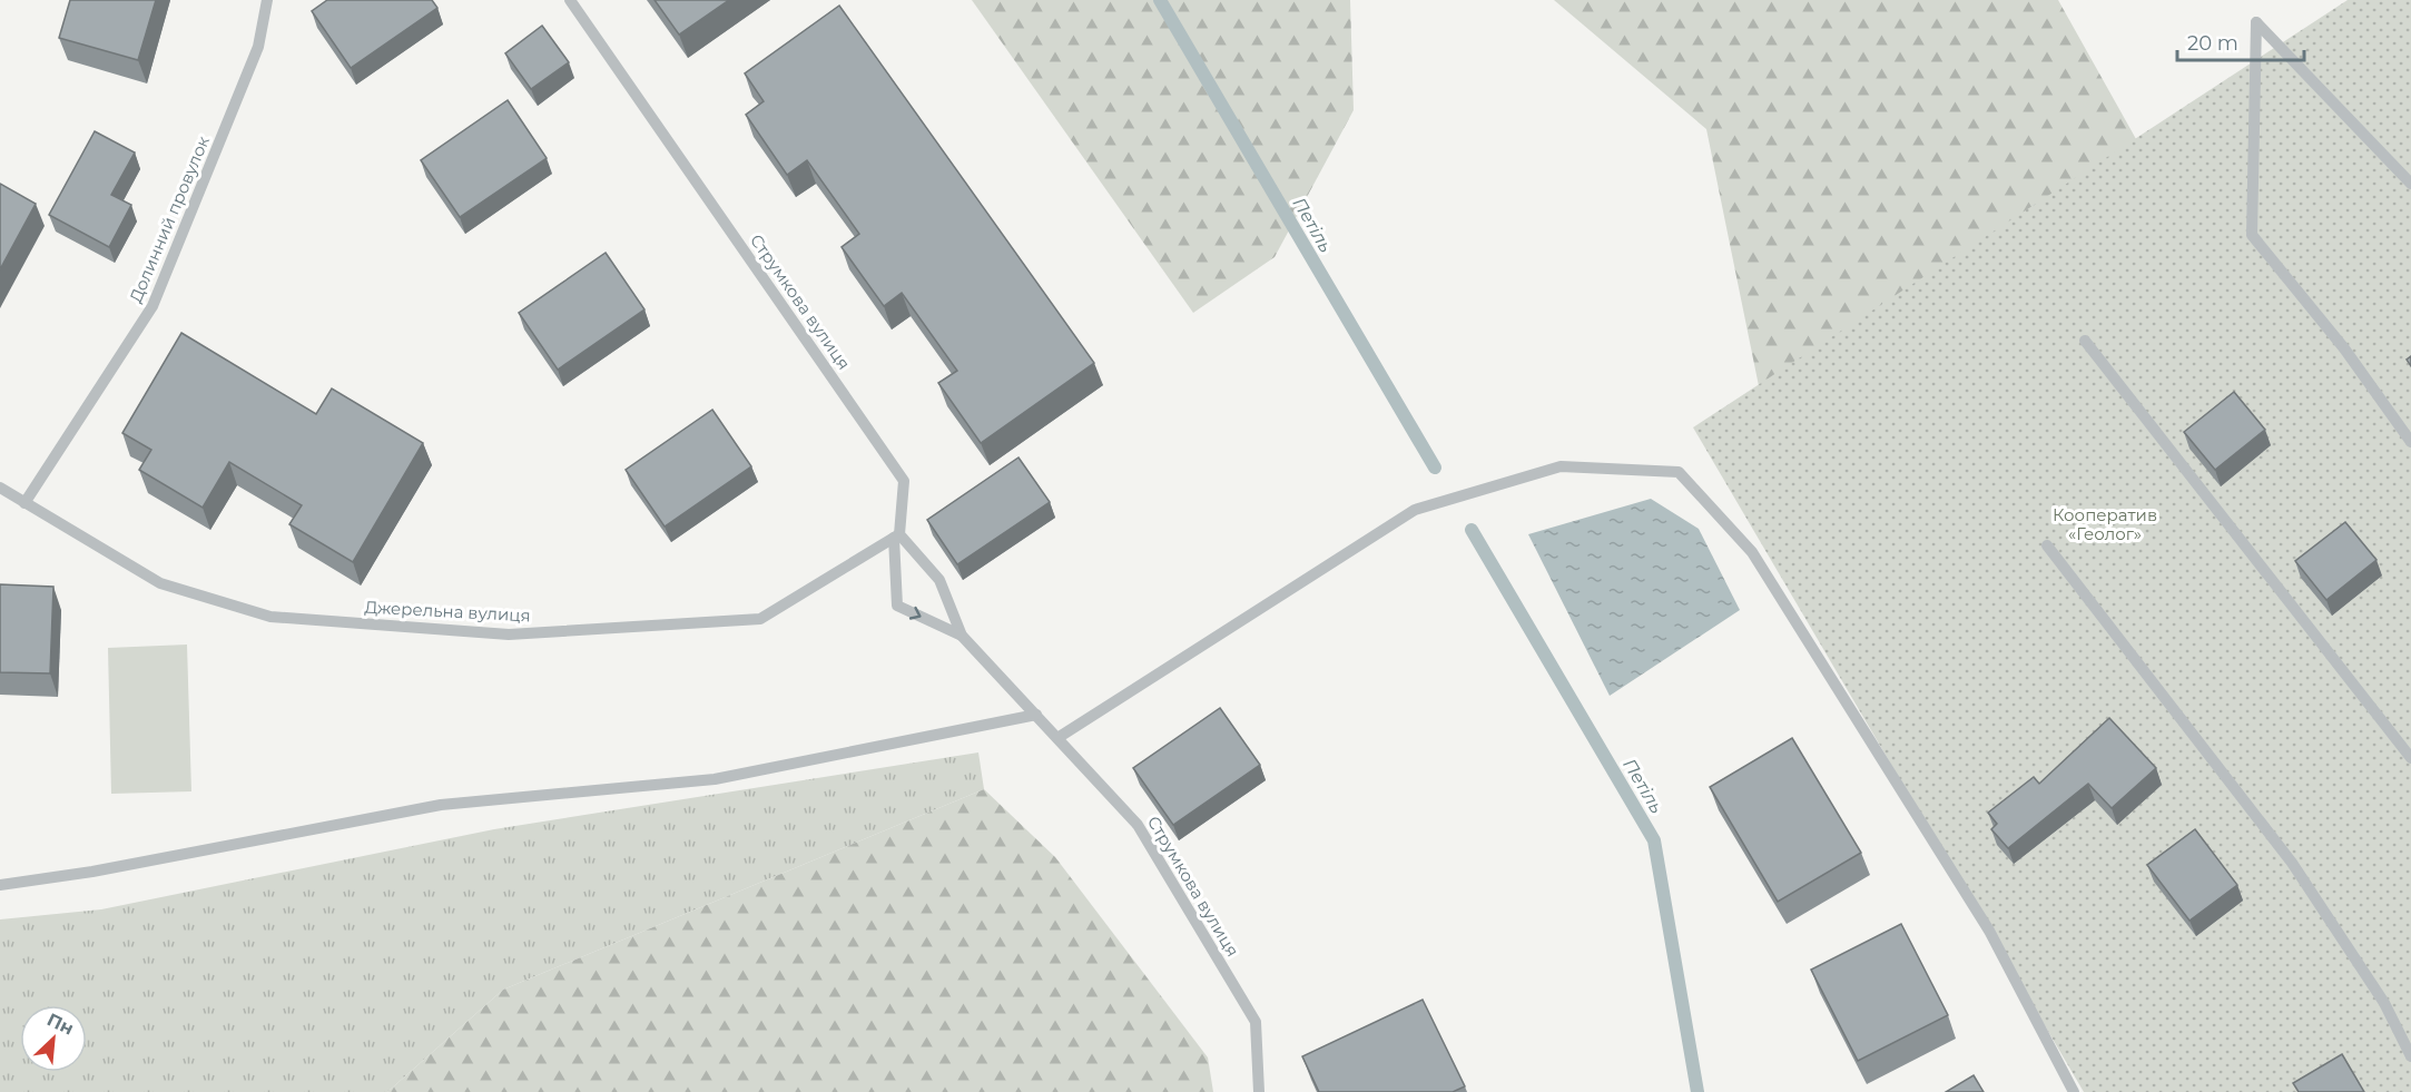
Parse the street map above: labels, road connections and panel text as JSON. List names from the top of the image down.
{
  "streets": {
    "street": ["Долинний провулок", "Струмкова вулиця", "Джерельна вулиця"]
  },
  "crossings": [
    ["Долинний провулок", "Джерельна вулиця"],
    ["Струмкова вулиця", "Джерельна вулиця"]
  ],
  "water": ["Петіль"],
  "parks": ["Кооператив «Геолог»"],
  "scale_bar": "20 m",
  "north": "top right"
}
